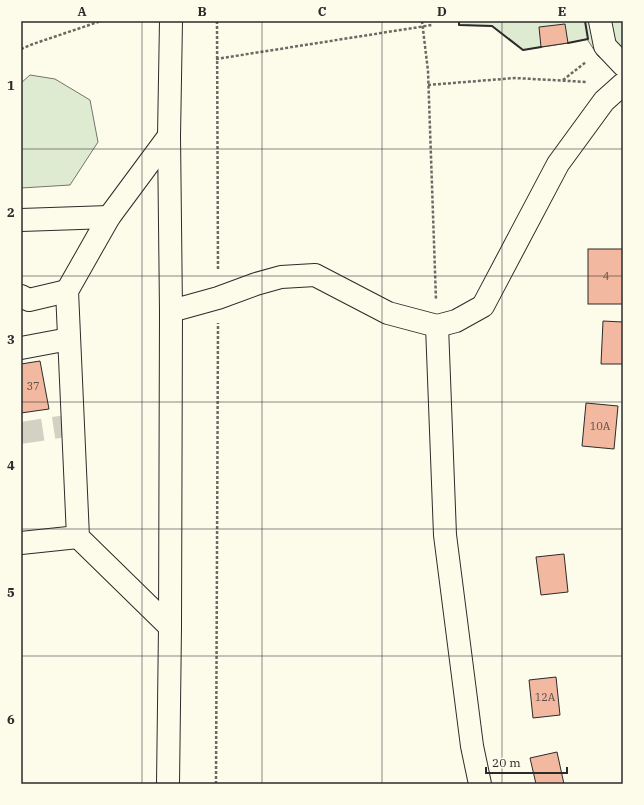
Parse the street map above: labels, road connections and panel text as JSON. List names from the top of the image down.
{
  "house_numbers": [
    "4",
    "37",
    "10А",
    "12А"
  ],
  "scale_bar": "20 m",
  "grid": {
    "columns": [
      "A",
      "B",
      "C",
      "D",
      "E"
    ],
    "rows": [
      "1",
      "2",
      "3",
      "4",
      "5",
      "6"
    ]
  }
}
